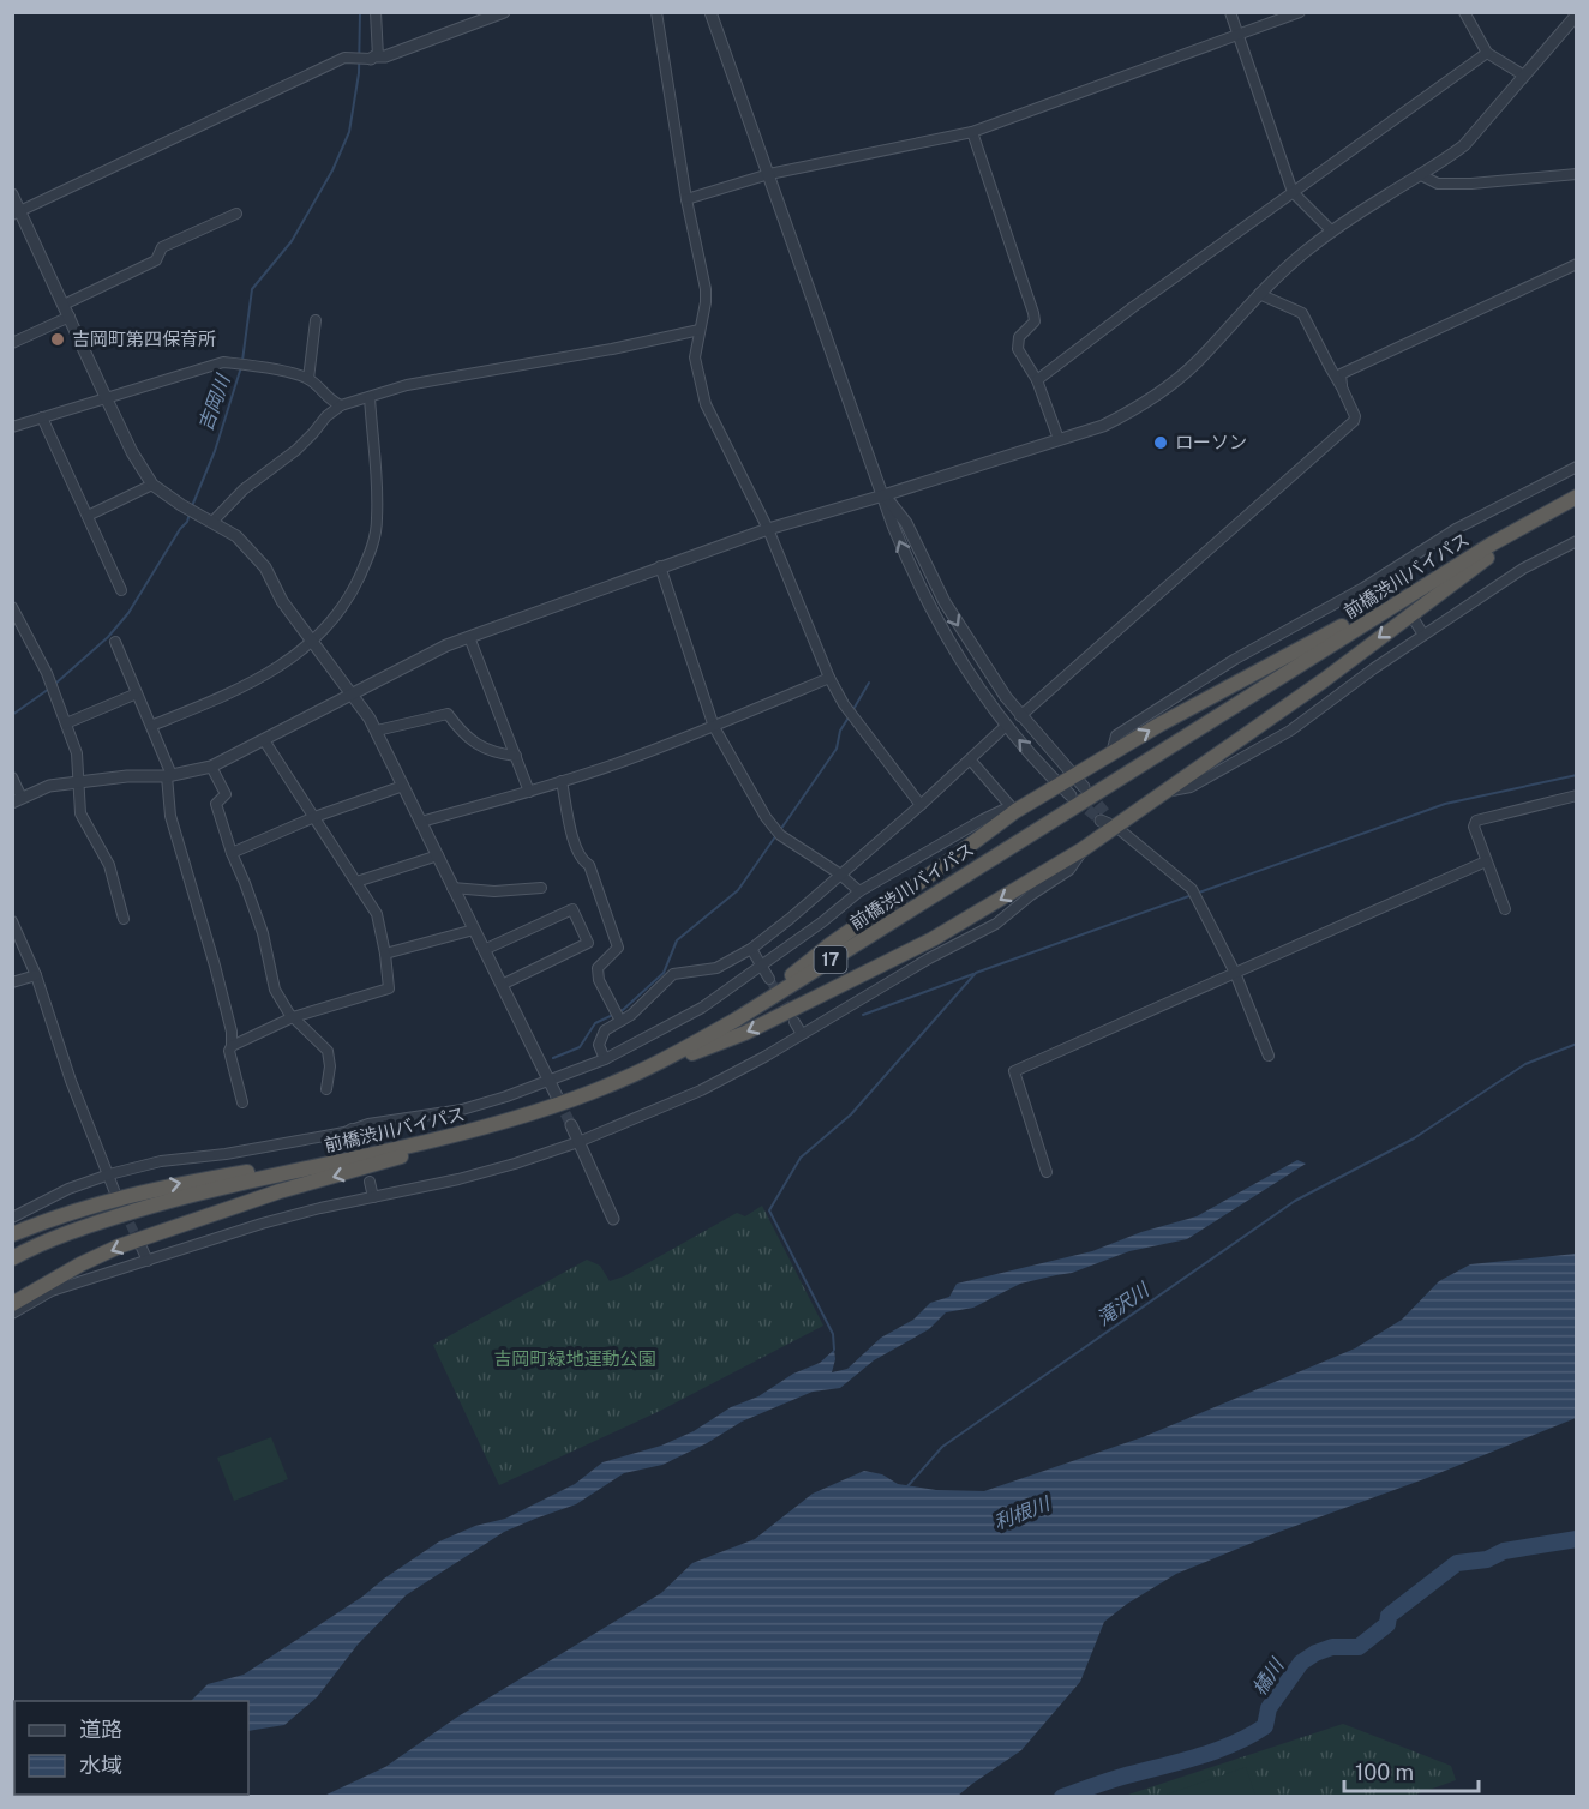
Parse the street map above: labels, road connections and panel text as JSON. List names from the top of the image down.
{
  "streets": {
    "highway": ["前橋渋川バイパス", "17"]
  },
  "water": [
    "吉岡川",
    "滝沢川",
    "利根川",
    "橘川"
  ],
  "parks": ["吉岡町緑地運動公園"],
  "places": ["吉岡町第四保育所", "ローソン"],
  "legend": ["道路", "水域"],
  "scale_bar": "100 m"
}
